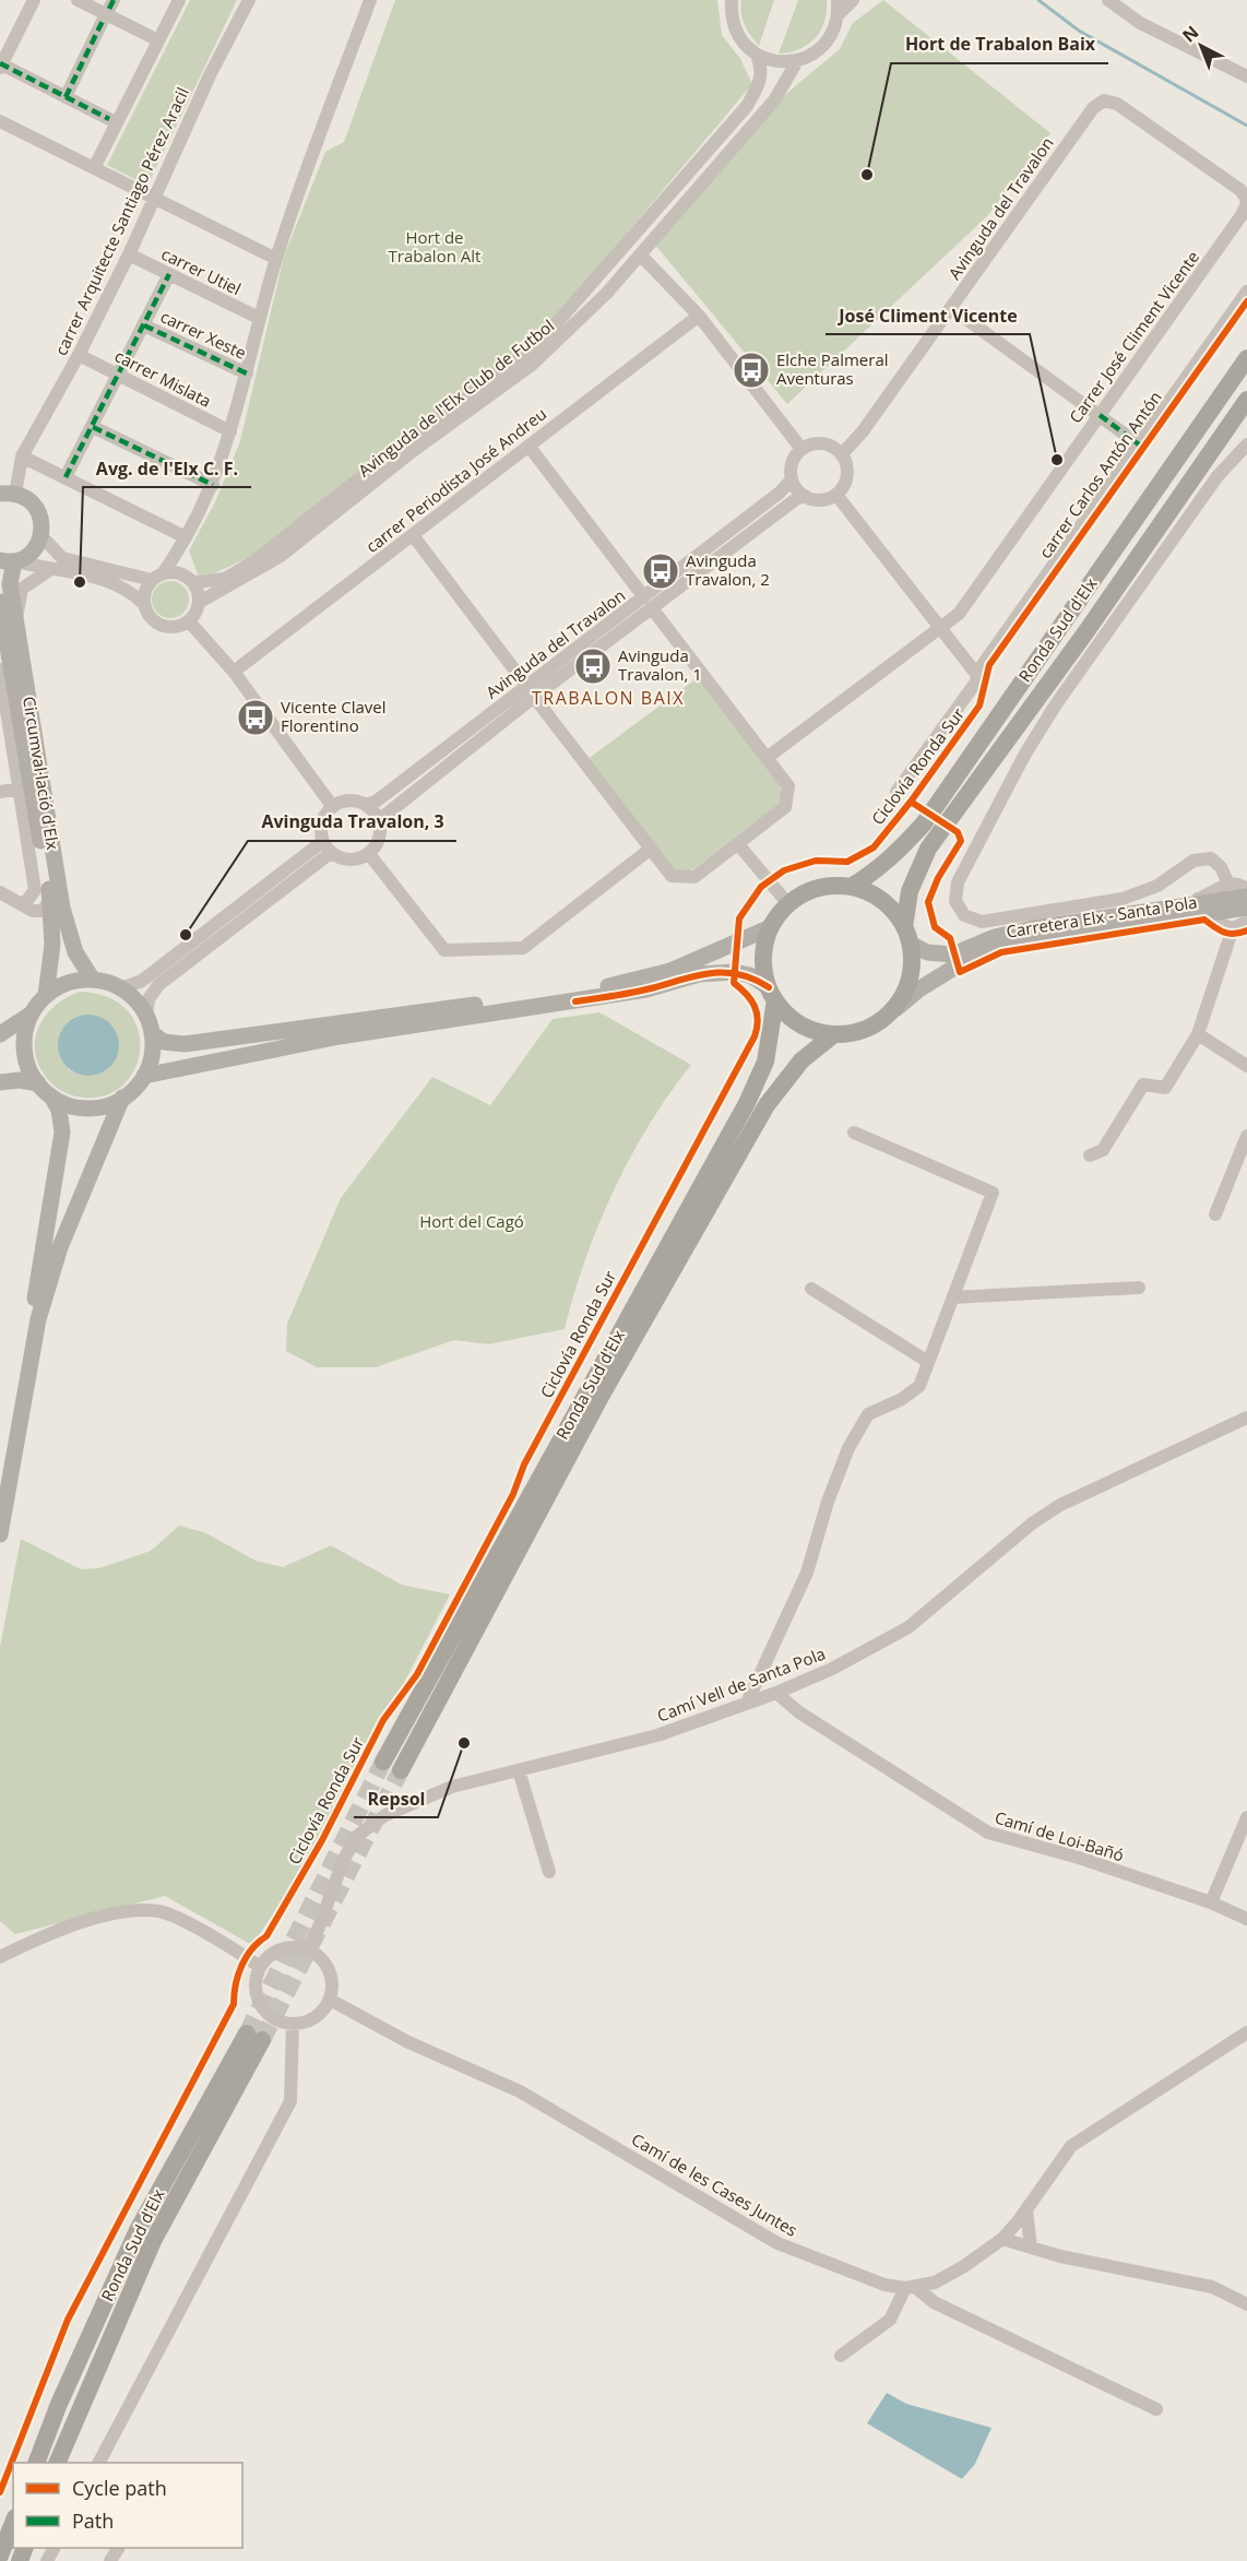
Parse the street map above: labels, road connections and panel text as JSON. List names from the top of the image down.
{
  "streets": {
    "highway": ["Ronda Sud d'Elx"],
    "main road": ["Circumval·lació d'Elx", "Carretera Elx - Santa Pola"],
    "street": [
      "Avinguda del Travalon",
      "carrer Arquitecte Santiago Pérez Aracil",
      "carrer Utiel",
      "carrer Xeste",
      "Carrer José Climent Vicente",
      "carrer Mislata",
      "Avinguda de l'Elx Club de Futbol",
      "carrer Carlos Antón Antón",
      "carrer Periodista José Andreu",
      "Camí Vell de Santa Pola",
      "Camí de Loi-Bañó",
      "Camí de les Cases Juntes"
    ],
    "cycle path": ["Ciclovía Ronda Sur"]
  },
  "crossings": [
    ["Avinguda del Travalon", "Carrer José Climent Vicente"],
    ["carrer Arquitecte Santiago Pérez Aracil", "carrer Utiel"],
    ["carrer Arquitecte Santiago Pérez Aracil", "carrer Mislata"],
    ["Ronda Sud d'Elx", "Carretera Elx - Santa Pola"],
    ["Camí Vell de Santa Pola", "Camí de Loi-Bañó"],
    ["Camí Vell de Santa Pola", "Camí de les Cases Juntes"]
  ],
  "districts": ["TRABALON BAIX"],
  "parks": ["Hort de Trabalon Alt", "Hort del Cagó"],
  "places": {
    "other": [
      "Hort de Trabalon Baix",
      "José Climent Vicente",
      "Avg. de l'Elx C. F.",
      "Avinguda Travalon, 3",
      "Repsol"
    ],
    "bus stop": [
      "Elche Palmeral Aventuras",
      "Avinguda Travalon, 2",
      "Avinguda Travalon, 1",
      "Vicente Clavel Florentino"
    ]
  },
  "legend": ["Cycle path", "Path"],
  "north": "top left"
}
